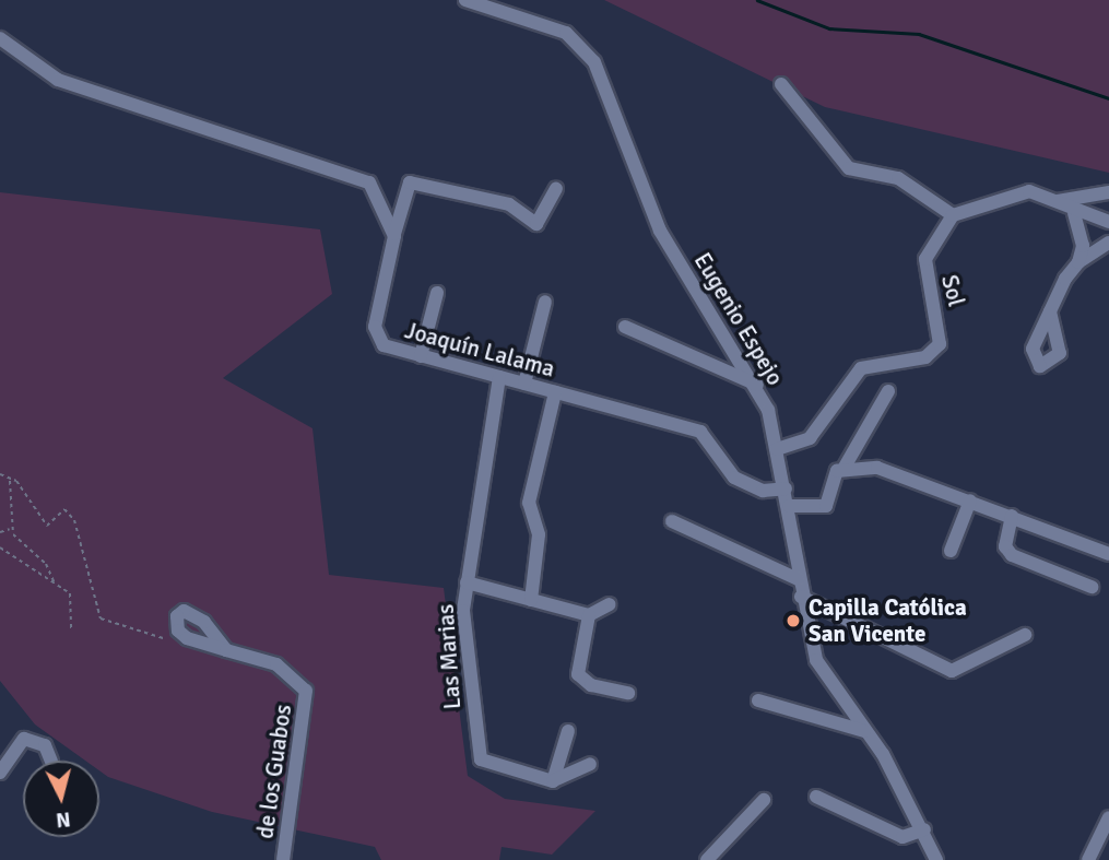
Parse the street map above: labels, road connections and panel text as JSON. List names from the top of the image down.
{
  "streets": {
    "street": [
      "Sol",
      "Eugenio Espejo",
      "Joaquín Lalama",
      "Las Marias",
      "de los Guabos"
    ]
  },
  "crossings": [
    ["Sol", "Eugenio Espejo"],
    ["Eugenio Espejo", "Joaquín Lalama"],
    ["Joaquín Lalama", "Las Marias"]
  ],
  "places": ["Capilla Católica San Vicente"],
  "north": "bottom"
}
